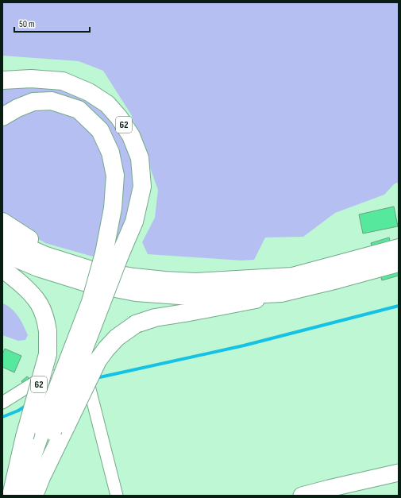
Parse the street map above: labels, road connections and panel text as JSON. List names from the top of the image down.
{
  "streets": {
    "main road": ["62"]
  },
  "scale_bar": "50 m"
}
